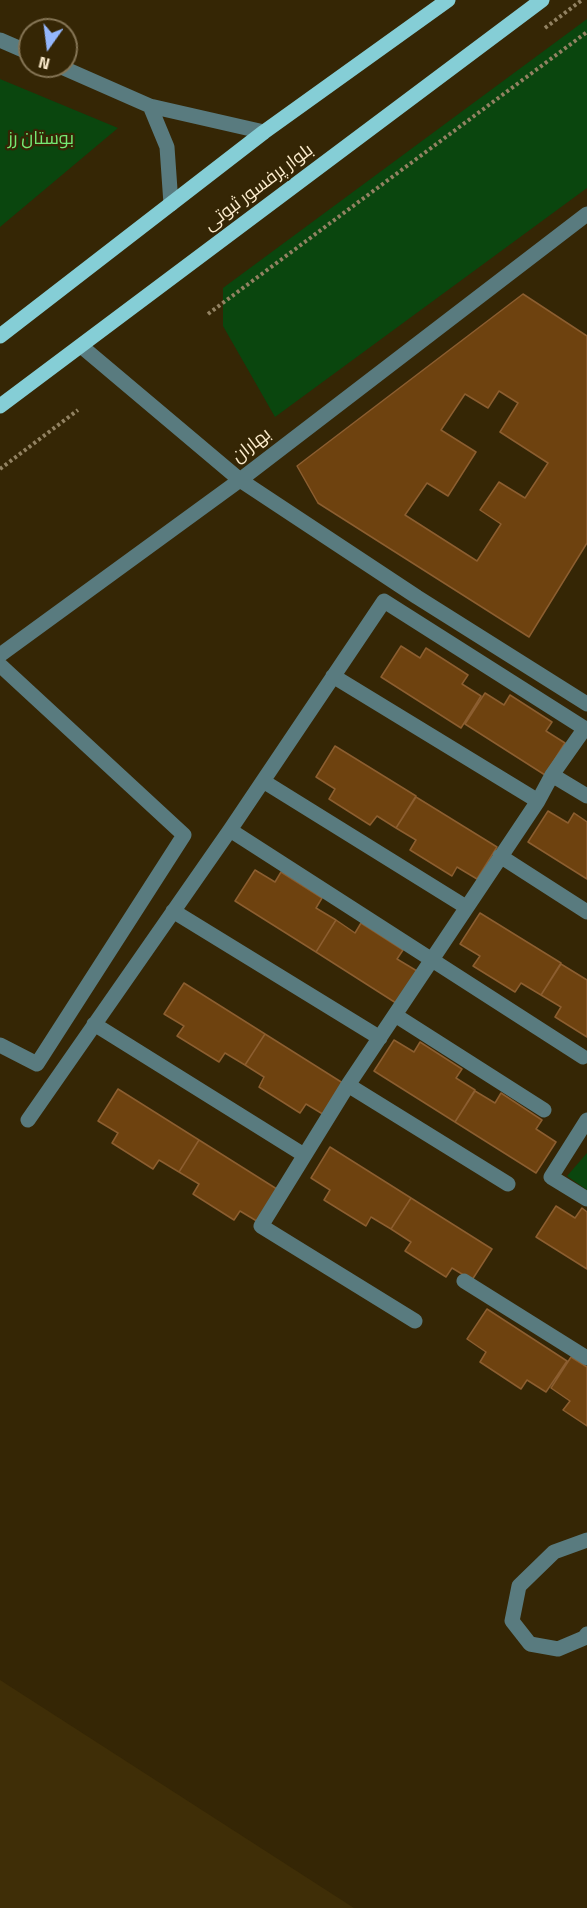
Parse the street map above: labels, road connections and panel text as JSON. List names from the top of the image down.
{
  "streets": {
    "main road": ["بلوار پرفسور ثبوتی"],
    "street": ["بهاران"]
  },
  "parks": ["بوستان رز"],
  "north": "bottom"
}
